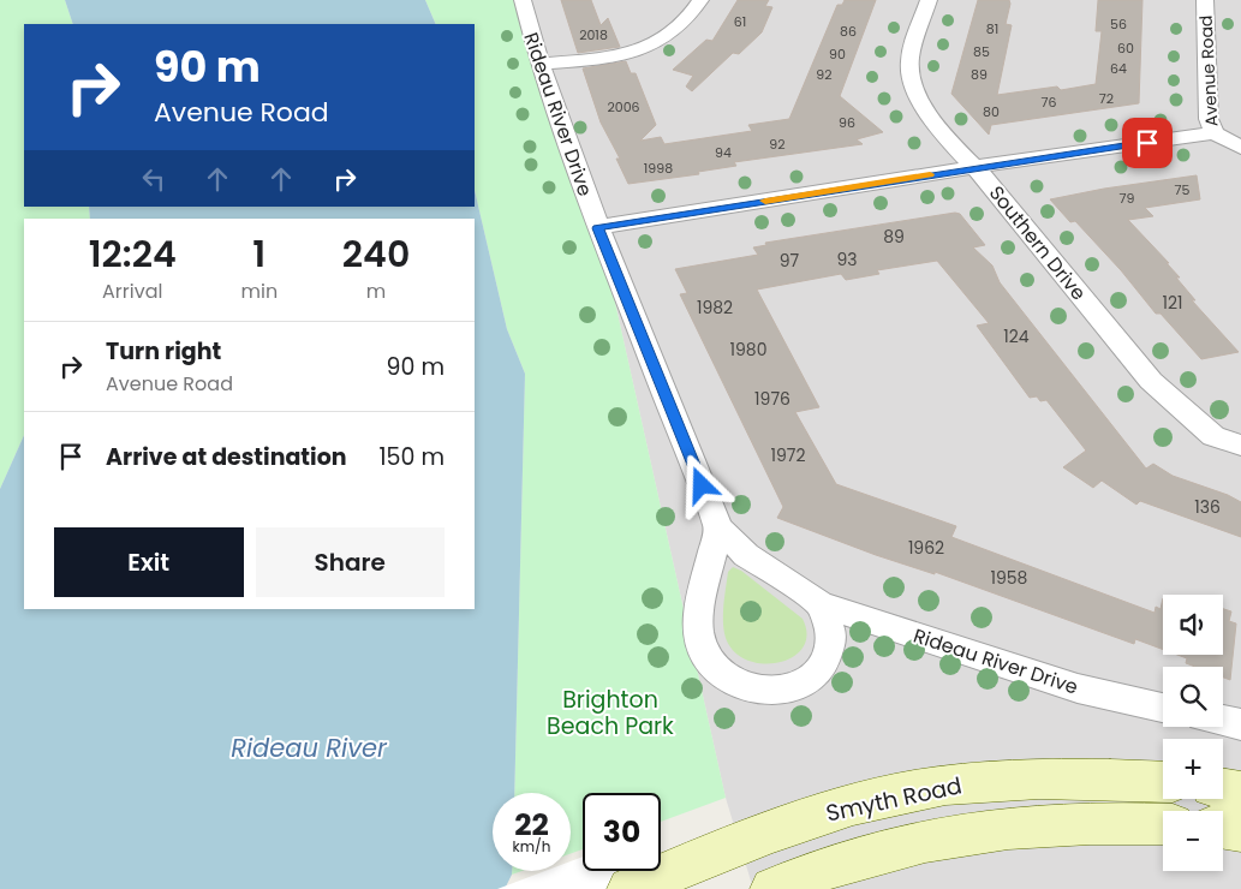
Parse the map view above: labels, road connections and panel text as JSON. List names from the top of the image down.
{
  "streets": {
    "main road": ["Smyth Road"],
    "street": ["Avenue Road", "Rideau River Drive", "Southern Drive"]
  },
  "crossings": [
    ["Avenue Road", "Rideau River Drive"],
    ["Avenue Road", "Southern Drive"]
  ],
  "water": ["Rideau River"],
  "parks": ["Brighton Beach Park"],
  "house_numbers": [
    "61",
    "56",
    "81",
    "86",
    "2018",
    "60",
    "85",
    "90",
    "64",
    "92",
    "89",
    "72",
    "76",
    "2006",
    "80",
    "96",
    "92",
    "94",
    "1998",
    "75",
    "79",
    "89",
    "93",
    "97",
    "121",
    "1982",
    "124",
    "1980",
    "1976",
    "1972",
    "136",
    "1962",
    "1958"
  ],
  "page": {
    "turn": ["90 m", "Avenue Road"],
    "eta": [
      "12:24",
      "Arrival",
      "1",
      "min",
      "240",
      "m"
    ],
    "list": [
      {
        "name": "Turn right",
        "note": "Avenue Road",
        "value": "90 m"
      },
      {
        "name": "Arrive at destination",
        "value": "150 m"
      }
    ],
    "buttons": ["Exit", "Share"],
    "map_buttons": ["+", "−"],
    "speed": "22 km/h",
    "limit": "30"
  }
}
